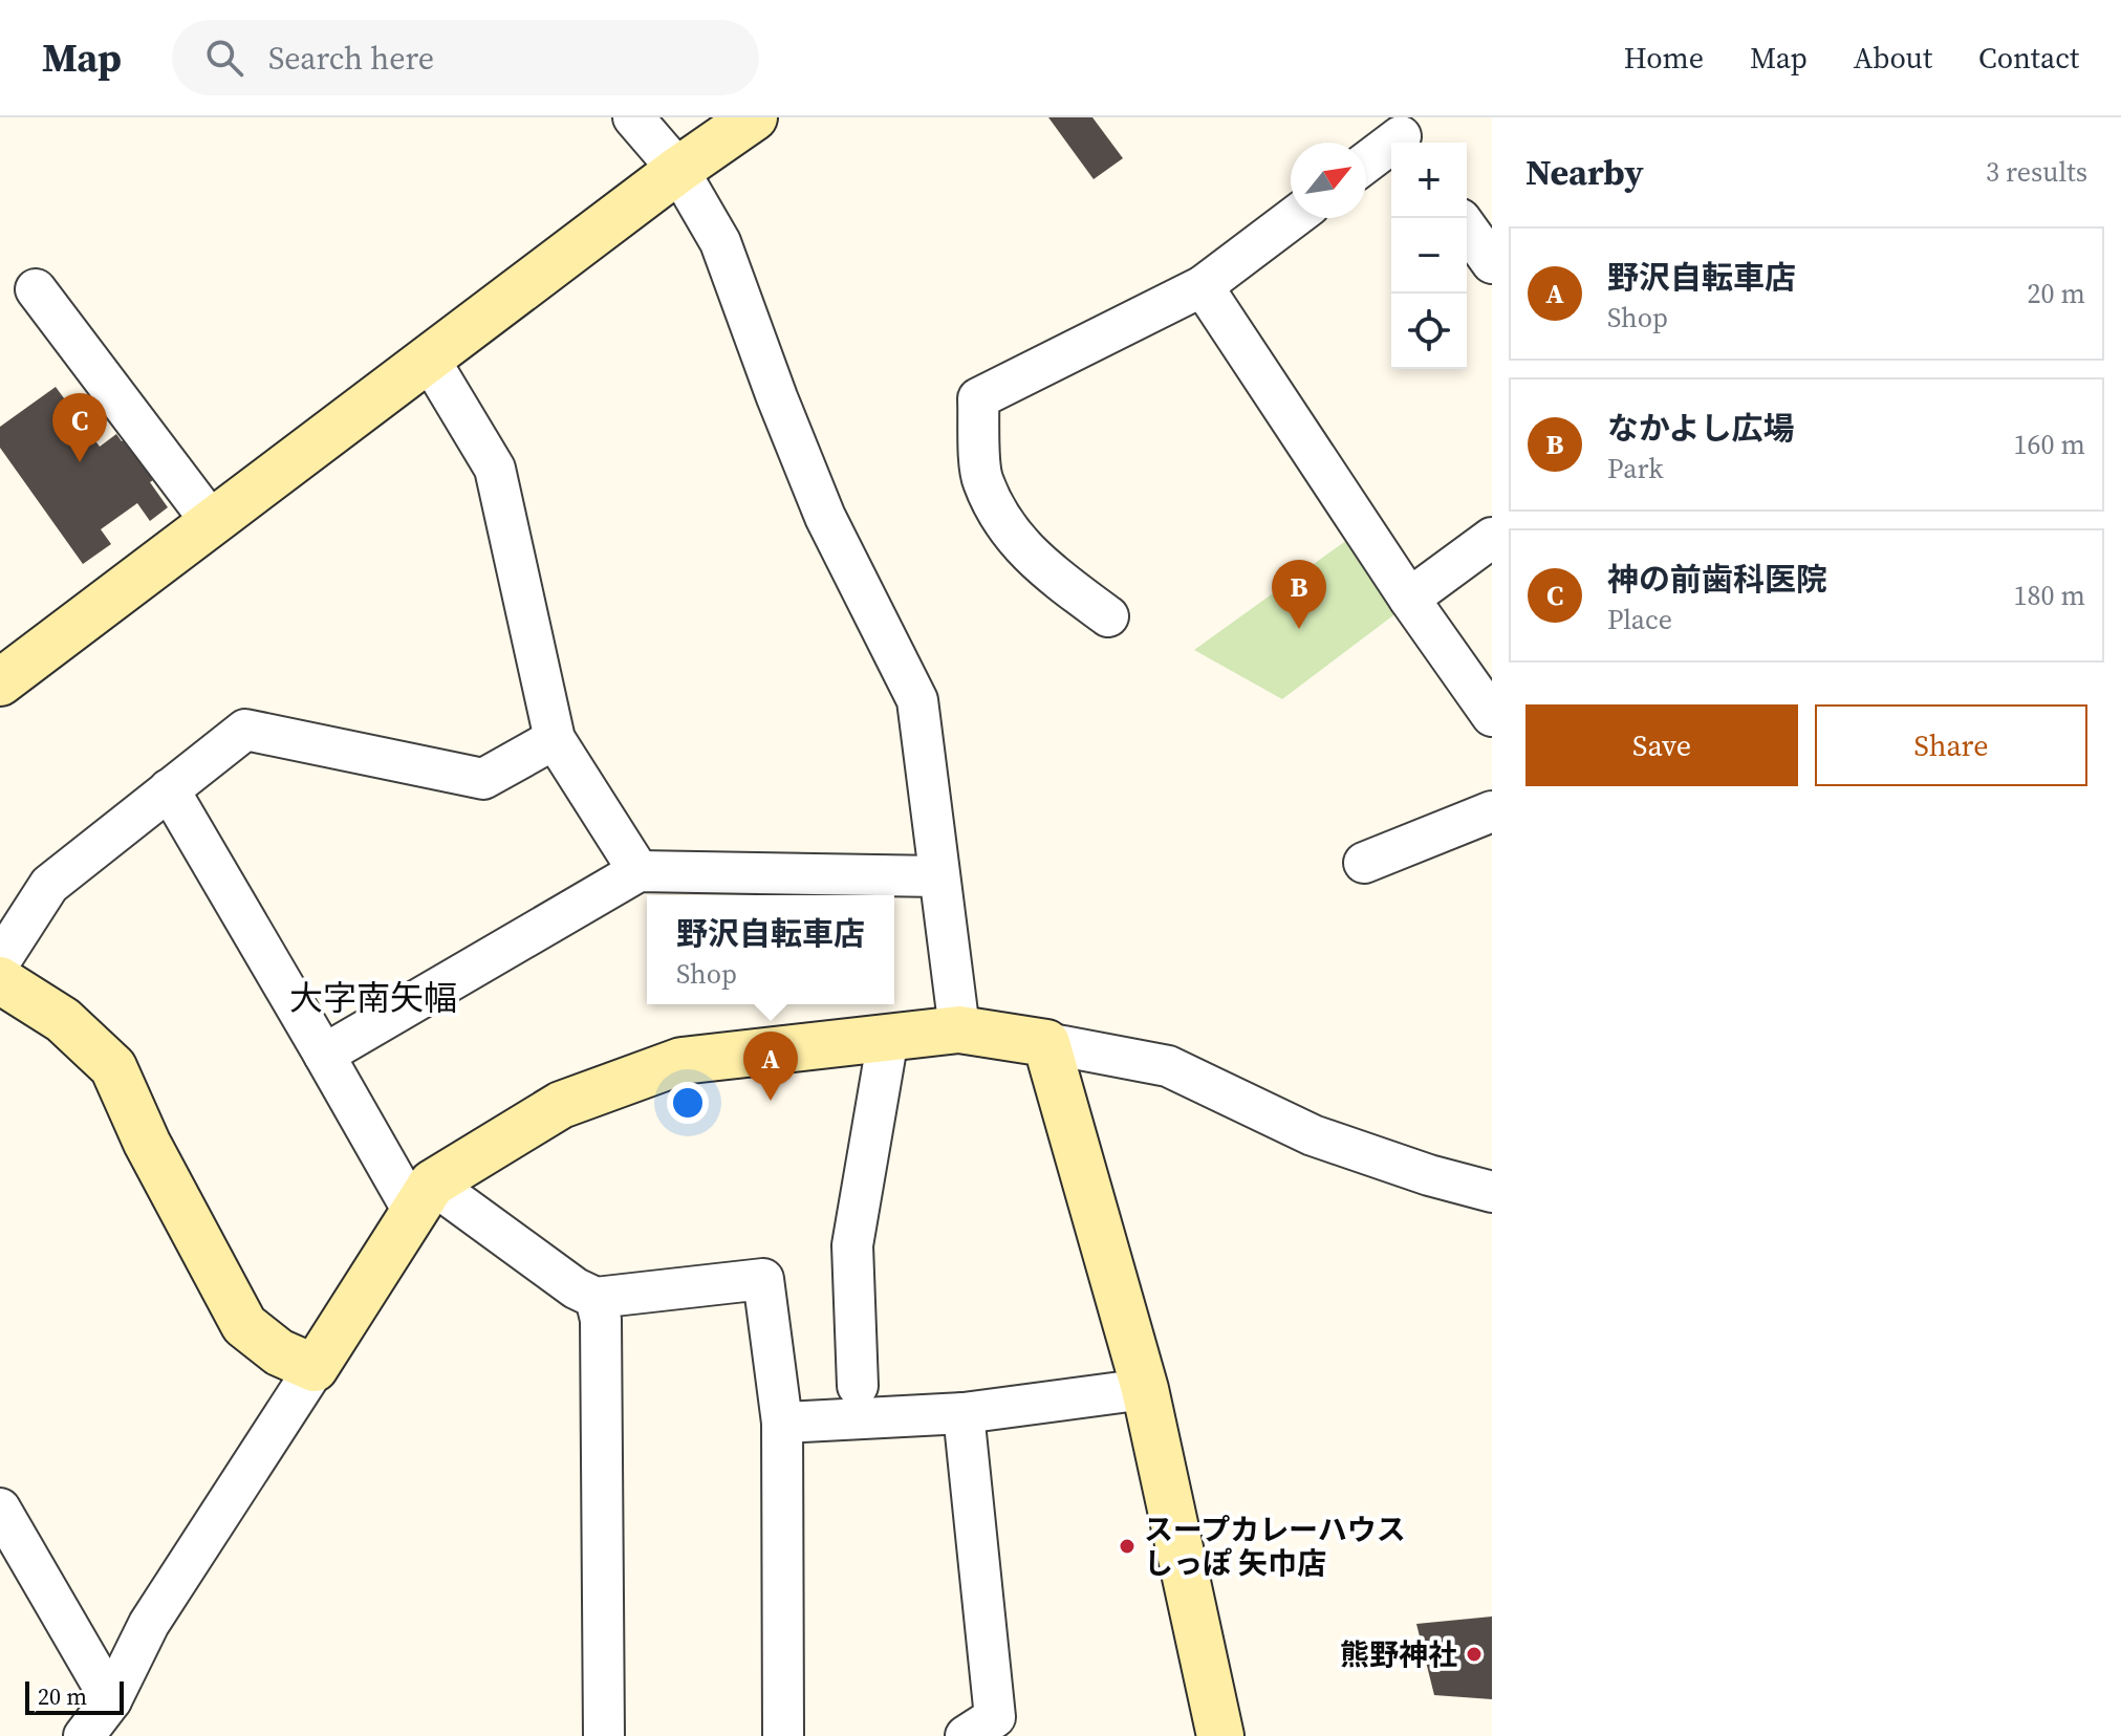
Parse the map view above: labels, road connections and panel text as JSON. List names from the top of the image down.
{
  "districts": ["大字南矢幅"],
  "places": ["スープカレーハウス しっぽ 矢巾店", "熊野神社"],
  "scale_bar": "20 m",
  "north": "top right",
  "page": {
    "header": "Map",
    "search": "Search here",
    "nav": [
      "Home",
      "Map",
      "About",
      "Contact"
    ],
    "heading": ["Nearby", "3 results"],
    "map_buttons": ["+", "−"],
    "list": [
      {
        "mark": "A",
        "name": "野沢自転車店",
        "note": "Shop",
        "value": "20 m"
      },
      {
        "mark": "B",
        "name": "なかよし広場",
        "note": "Park",
        "value": "160 m"
      },
      {
        "mark": "C",
        "name": "神の前歯科医院",
        "note": "Place",
        "value": "180 m"
      }
    ],
    "pins": ["C", "B", "A"],
    "buttons": ["Save", "Share"],
    "popup": ["野沢自転車店", "Shop"],
    "scale": "20 m"
  }
}
